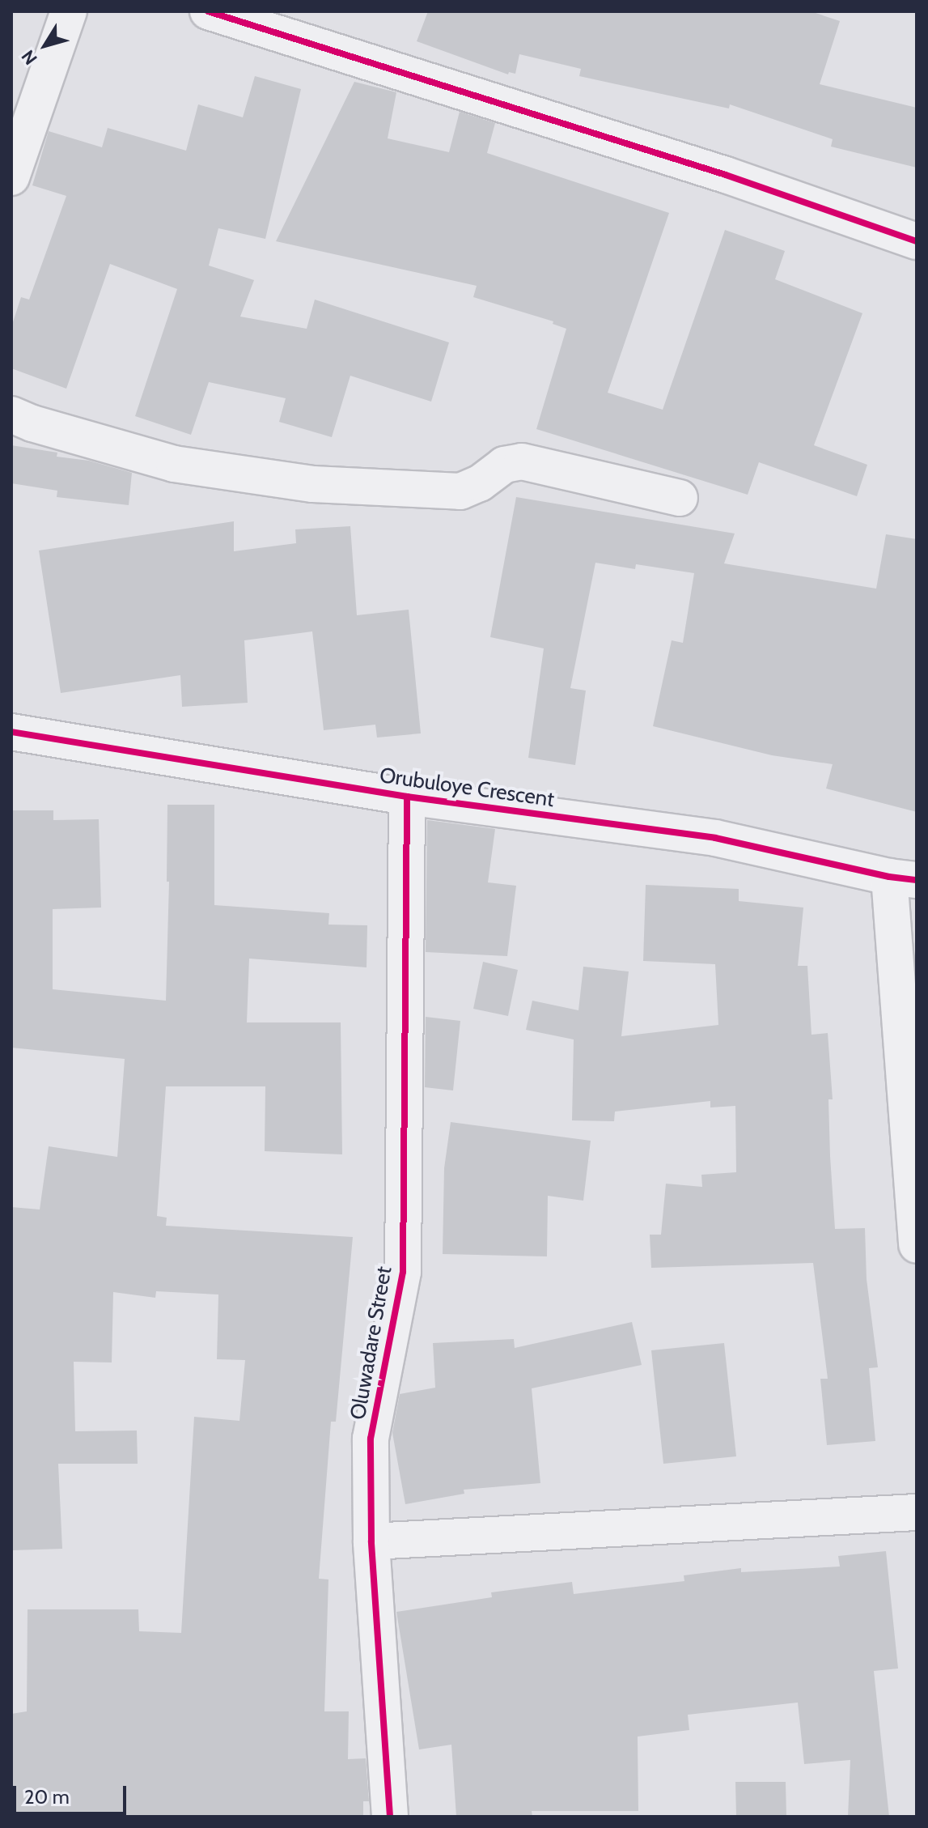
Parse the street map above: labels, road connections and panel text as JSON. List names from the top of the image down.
{
  "streets": {
    "street": ["Orubuloye Crescent", "Oluwadare Street"]
  },
  "crossings": [
    ["Orubuloye Crescent", "Oluwadare Street"]
  ],
  "scale_bar": "20 m",
  "north": "bottom left"
}
